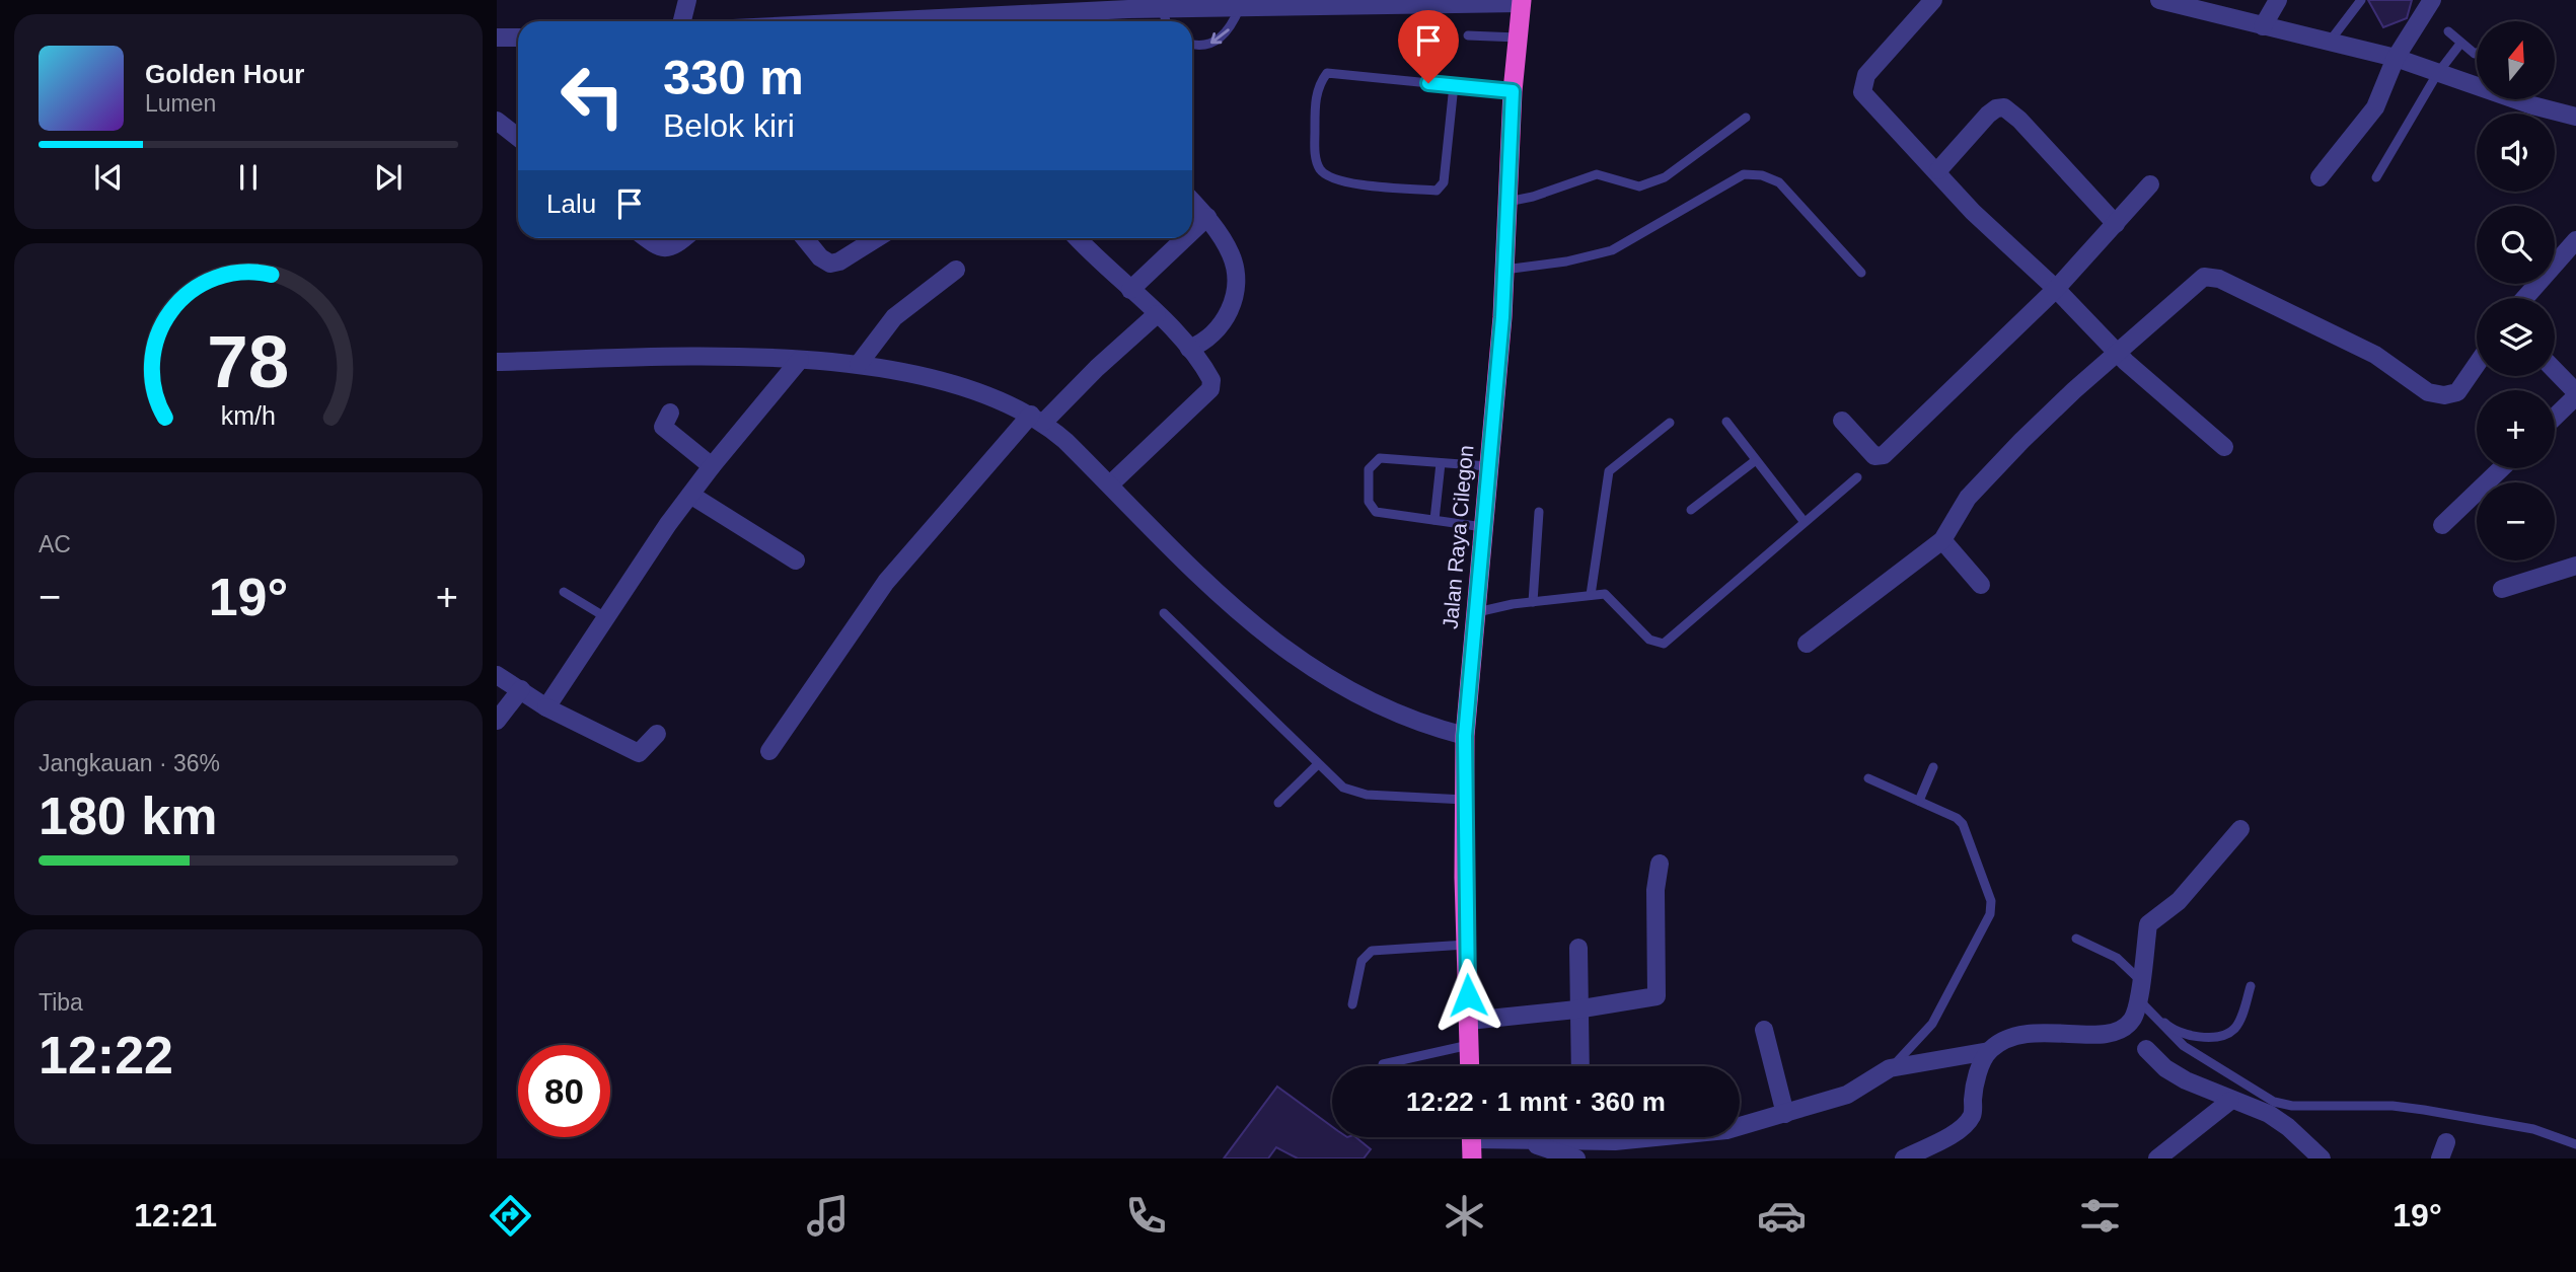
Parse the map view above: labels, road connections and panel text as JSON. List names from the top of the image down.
{
  "streets": {
    "highway": ["Jalan Raya Cilegon"]
  },
  "north": "top",
  "page": {
    "map_buttons": ["+", "−"],
    "turn": ["330 m", "Belok kiri"],
    "song": ["Golden Hour", "Lumen"],
    "then": "Lalu",
    "tile": [
      "AC",
      ["Jangkauan · 36%", "180 km"],
      ["Tiba", "12:22"]
    ],
    "heat": ["−", "19°", "+"],
    "limit": "80",
    "trip": "12:22 · 1 mnt · 360 m",
    "tabs": ["12:21", "19°"],
    "gauge": ["78", "km/h"]
  }
}
